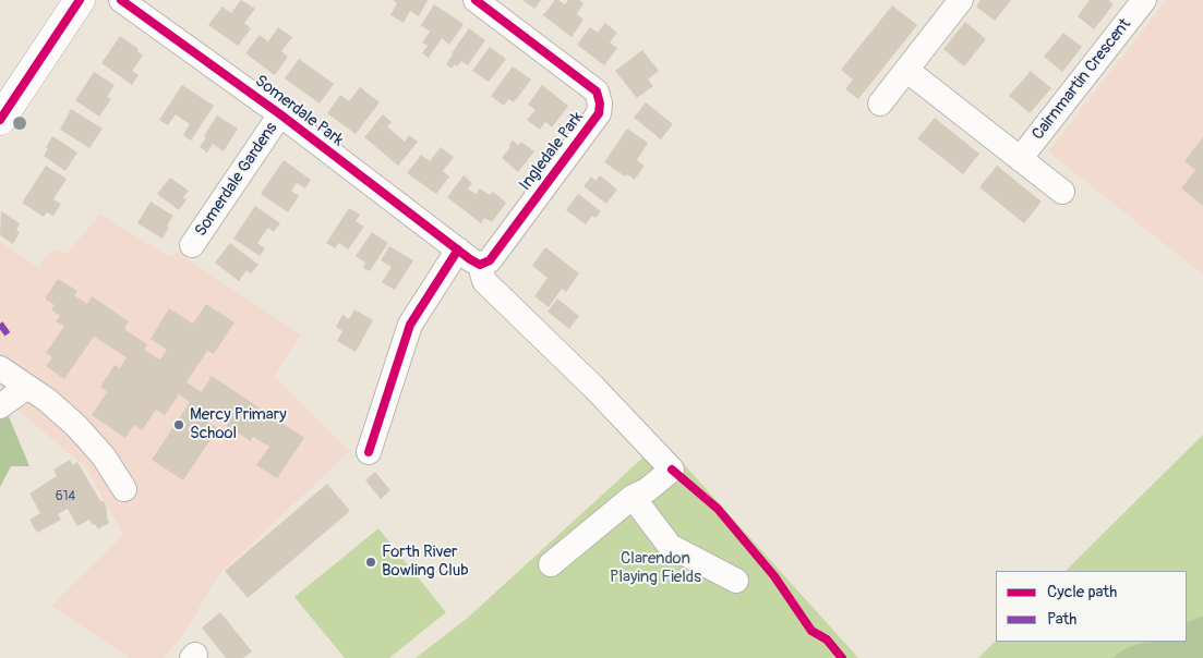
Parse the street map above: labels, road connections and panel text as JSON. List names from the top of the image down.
{
  "streets": {
    "street": [
      "Cairnmartin Crescent",
      "Somerdale Park",
      "Ingledale Park",
      "Somerdale Gardens"
    ]
  },
  "crossings": [
    ["Somerdale Park", "Ingledale Park"],
    ["Somerdale Park", "Somerdale Gardens"]
  ],
  "parks": ["Clarendon Playing Fields"],
  "places": ["Mercy Primary School", "Forth River Bowling Club"],
  "house_numbers": ["614"],
  "legend": ["Cycle path", "Path"]
}
